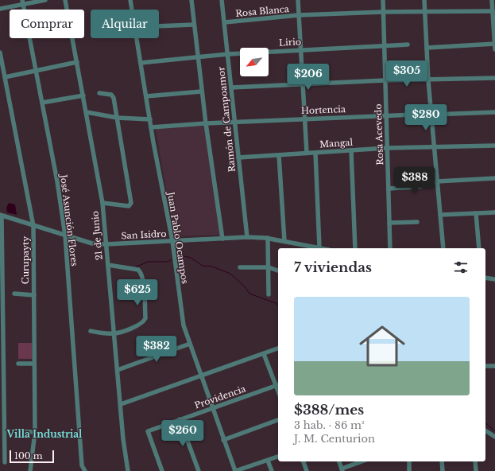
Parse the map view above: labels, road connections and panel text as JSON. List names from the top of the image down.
{
  "streets": {
    "street": [
      "Rosa Blanca",
      "Lirio",
      "Hortencia",
      "Ramón de Campoamor",
      "Rosa Acevedo",
      "Mangal",
      "José Asunción Flores",
      "San Isidro",
      "21 de Junio",
      "Juan Pablo Ocampos",
      "Curupayty",
      "Providencia"
    ]
  },
  "crossings": [
    ["Rosa Blanca", "Ramón de Campoamor"],
    ["Rosa Blanca", "Rosa Acevedo"],
    ["Lirio", "Ramón de Campoamor"],
    ["Lirio", "Rosa Acevedo"],
    ["Lirio", "Juan Pablo Ocampos"],
    ["Hortencia", "Ramón de Campoamor"],
    ["Hortencia", "Rosa Acevedo"],
    ["Hortencia", "Juan Pablo Ocampos"],
    ["Ramón de Campoamor", "Mangal"],
    ["Ramón de Campoamor", "San Isidro"],
    ["Rosa Acevedo", "Mangal"],
    ["José Asunción Flores", "San Isidro"],
    ["San Isidro", "21 de Junio"],
    ["San Isidro", "Juan Pablo Ocampos"],
    ["San Isidro", "Curupayty"],
    ["Juan Pablo Ocampos", "Providencia"]
  ],
  "districts": ["Villa Industrial"],
  "scale_bar": "100 m",
  "north": "bottom left",
  "page": {
    "chip": ["Comprar", "Alquilar"],
    "price": [
      "$305",
      "$206",
      "$280",
      "$388",
      "$625",
      "$382",
      "$260"
    ],
    "heading": "7 viviendas",
    "list": [
      {
        "name": "$388/mes",
        "note": "3 hab. · 86 m² · J. M. Centurion"
      }
    ],
    "scale": "100 m"
  }
}
